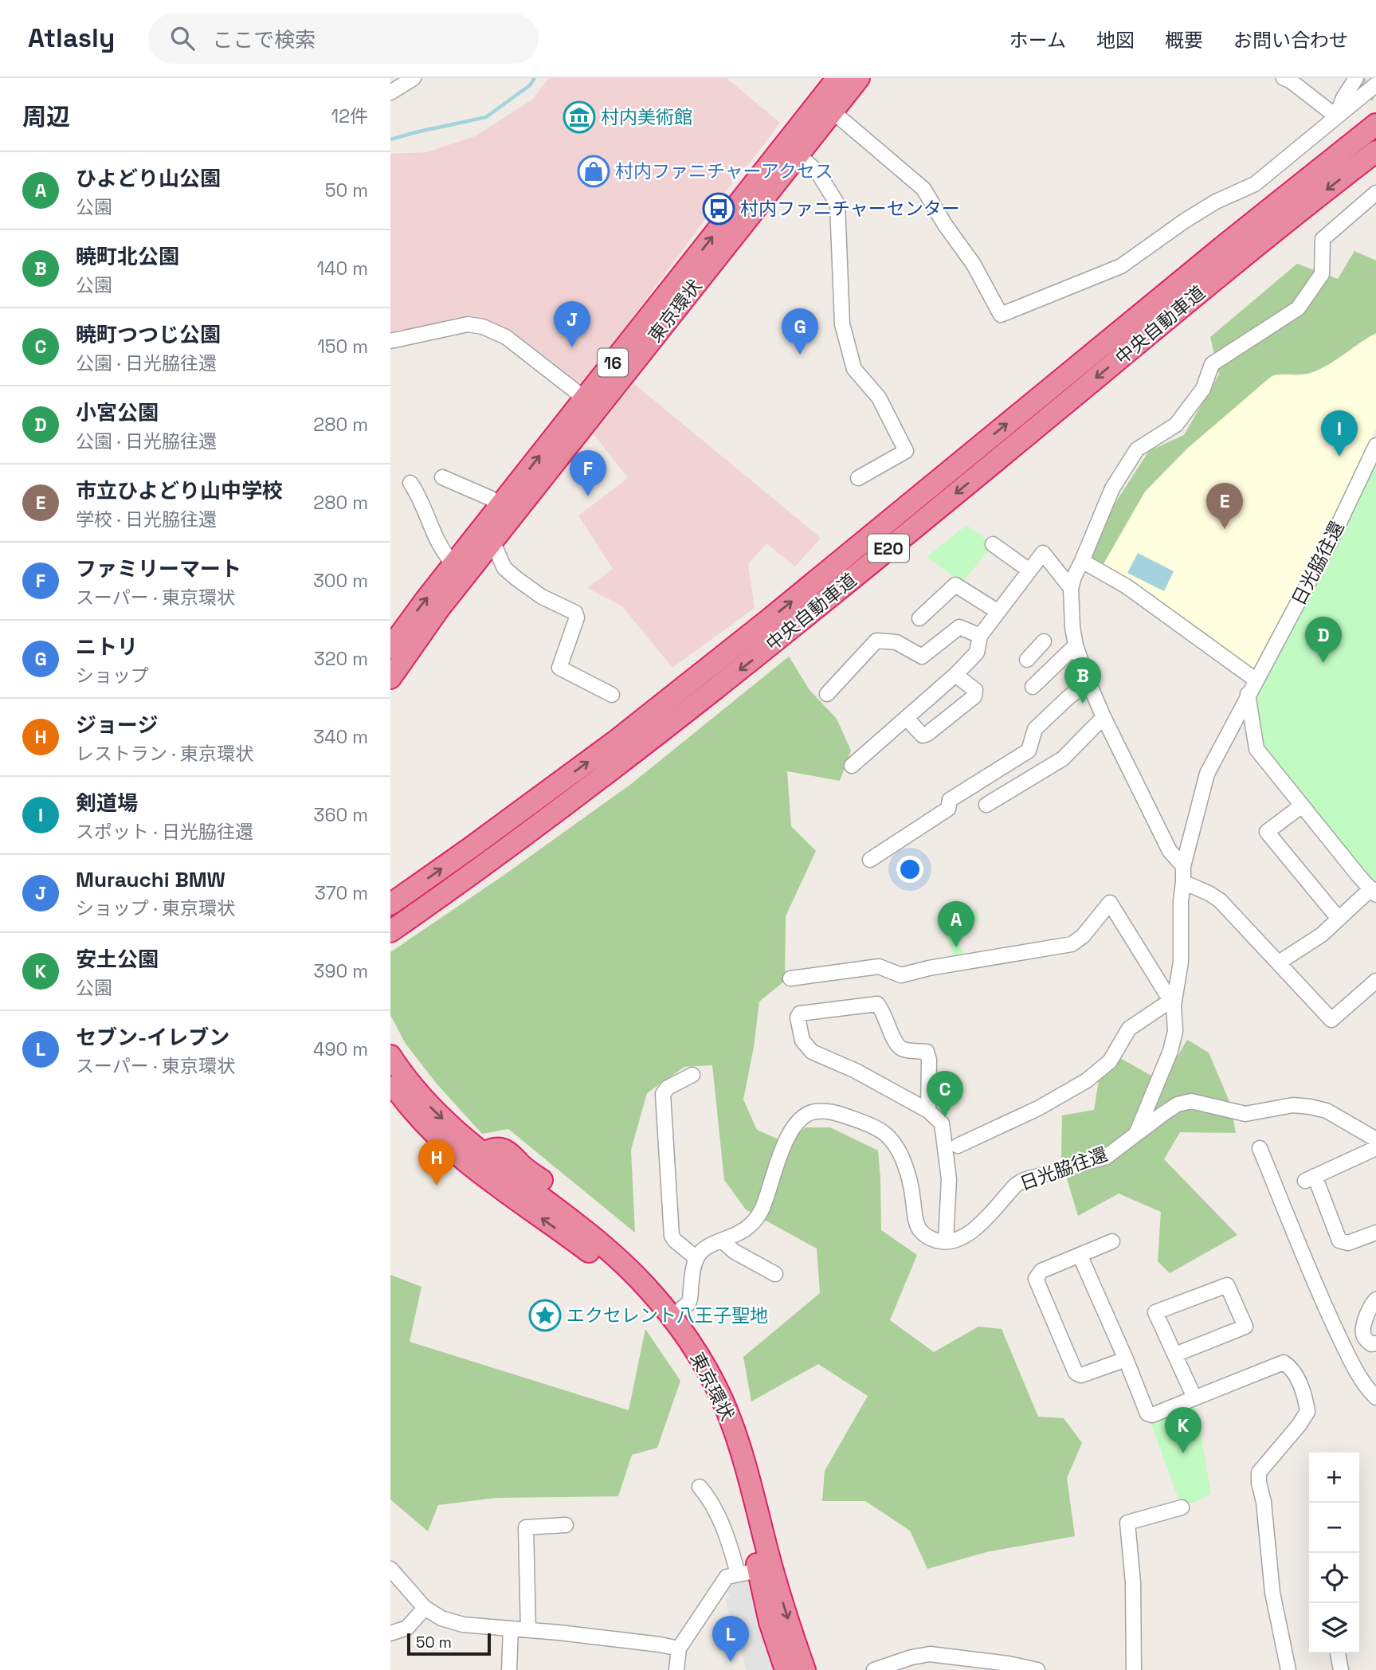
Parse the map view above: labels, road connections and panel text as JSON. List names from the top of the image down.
{
  "streets": {
    "highway": [
      "東京環状",
      "中央自動車道",
      "16",
      "E20"
    ],
    "street": ["日光脇往還"]
  },
  "places": {
    "museum": ["村内美術館"],
    "shop": ["村内ファニチャーアクセス"],
    "bus stop": ["村内ファニチャーセンター"],
    "place": ["エクセレント八王子聖地"]
  },
  "scale_bar": "50 m",
  "page": {
    "header": "Atlasly",
    "search": "ここで検索",
    "nav": [
      "ホーム",
      "地図",
      "概要",
      "お問い合わせ"
    ],
    "heading": ["周辺", "12件"],
    "list": [
      {
        "mark": "A",
        "name": "ひよどり山公園",
        "note": "公園",
        "value": "50 m"
      },
      {
        "mark": "B",
        "name": "暁町北公園",
        "note": "公園",
        "value": "140 m"
      },
      {
        "mark": "C",
        "name": "暁町つつじ公園",
        "note": "公園 · 日光脇往還",
        "value": "150 m"
      },
      {
        "mark": "D",
        "name": "小宮公園",
        "note": "公園 · 日光脇往還",
        "value": "280 m"
      },
      {
        "mark": "E",
        "name": "市立ひよどり山中学校",
        "note": "学校 · 日光脇往還",
        "value": "280 m"
      },
      {
        "mark": "F",
        "name": "ファミリーマート",
        "note": "スーパー · 東京環状",
        "value": "300 m"
      },
      {
        "mark": "G",
        "name": "ニトリ",
        "note": "ショップ",
        "value": "320 m"
      },
      {
        "mark": "H",
        "name": "ジョージ",
        "note": "レストラン · 東京環状",
        "value": "340 m"
      },
      {
        "mark": "I",
        "name": "剣道場",
        "note": "スポット · 日光脇往還",
        "value": "360 m"
      },
      {
        "mark": "J",
        "name": "Murauchi BMW",
        "note": "ショップ · 東京環状",
        "value": "370 m"
      },
      {
        "mark": "K",
        "name": "安土公園",
        "note": "公園",
        "value": "390 m"
      },
      {
        "mark": "L",
        "name": "セブン-イレブン",
        "note": "スーパー · 東京環状",
        "value": "490 m"
      }
    ],
    "pins": [
      "J",
      "G",
      "I",
      "F",
      "E",
      "D",
      "B",
      "A",
      "C",
      "H",
      "K",
      "L"
    ],
    "map_buttons": ["+", "−"],
    "scale": "50 m"
  }
}
